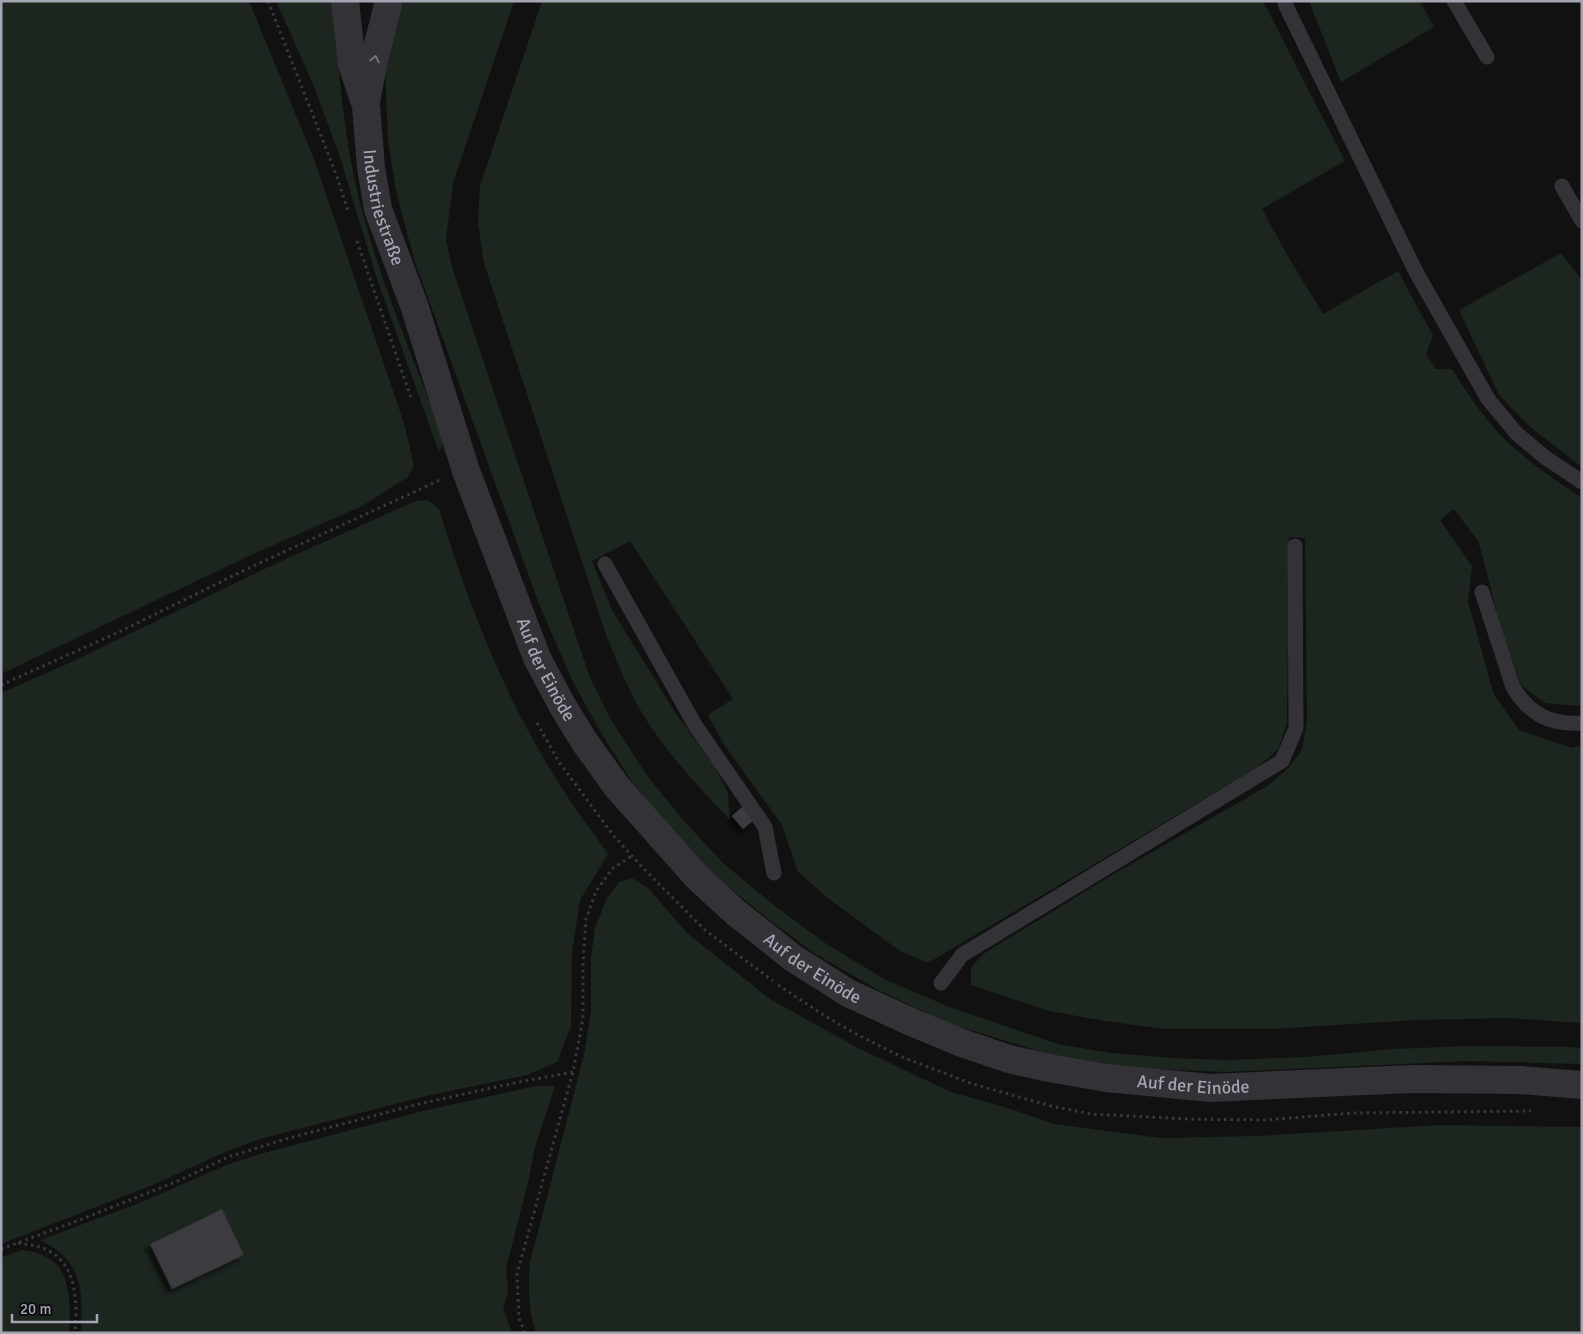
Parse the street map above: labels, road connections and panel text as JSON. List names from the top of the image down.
{
  "streets": {
    "street": ["Industriestraße", "Auf der Einöde"]
  },
  "crossings": [
    ["Industriestraße", "Auf der Einöde"]
  ],
  "scale_bar": "20 m"
}
